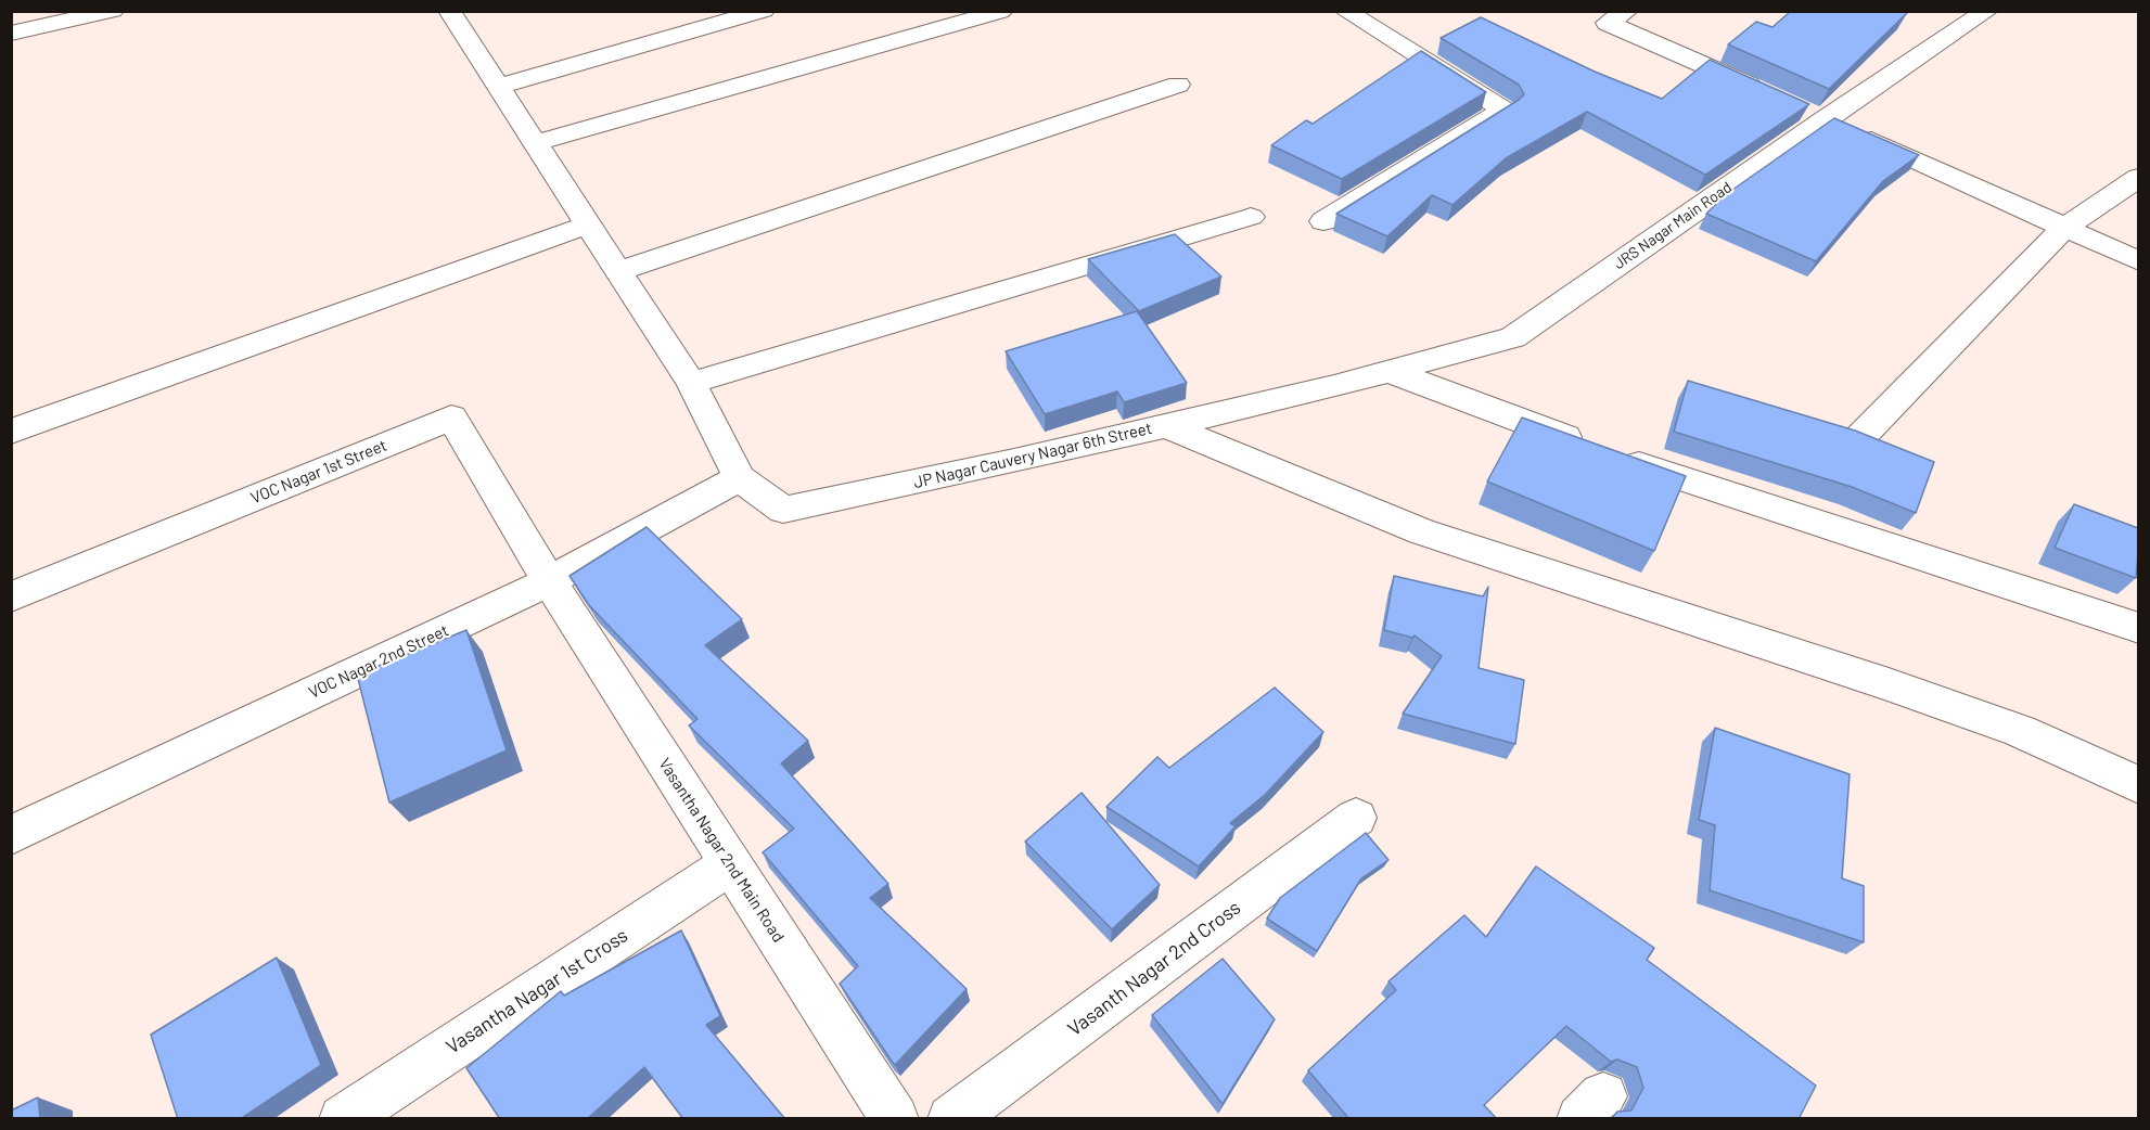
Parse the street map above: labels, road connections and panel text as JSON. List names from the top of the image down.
{
  "streets": {
    "main road": [
      "JRS Nagar Main Road",
      "JP Nagar Cauvery Nagar 6th Street",
      "VOC Nagar 1st Street",
      "VOC Nagar 2nd Street",
      "Vasantha Nagar 2nd Main Road",
      "Vasanth Nagar 2nd Cross",
      "Vasantha Nagar 1st Cross"
    ]
  },
  "crossings": [
    ["JRS Nagar Main Road", "JP Nagar Cauvery Nagar 6th Street"],
    ["JP Nagar Cauvery Nagar 6th Street", "VOC Nagar 2nd Street"],
    ["VOC Nagar 1st Street", "VOC Nagar 2nd Street"],
    ["VOC Nagar 1st Street", "Vasantha Nagar 2nd Main Road"],
    ["VOC Nagar 2nd Street", "Vasantha Nagar 2nd Main Road"],
    ["Vasantha Nagar 2nd Main Road", "Vasantha Nagar 1st Cross"]
  ]
}
